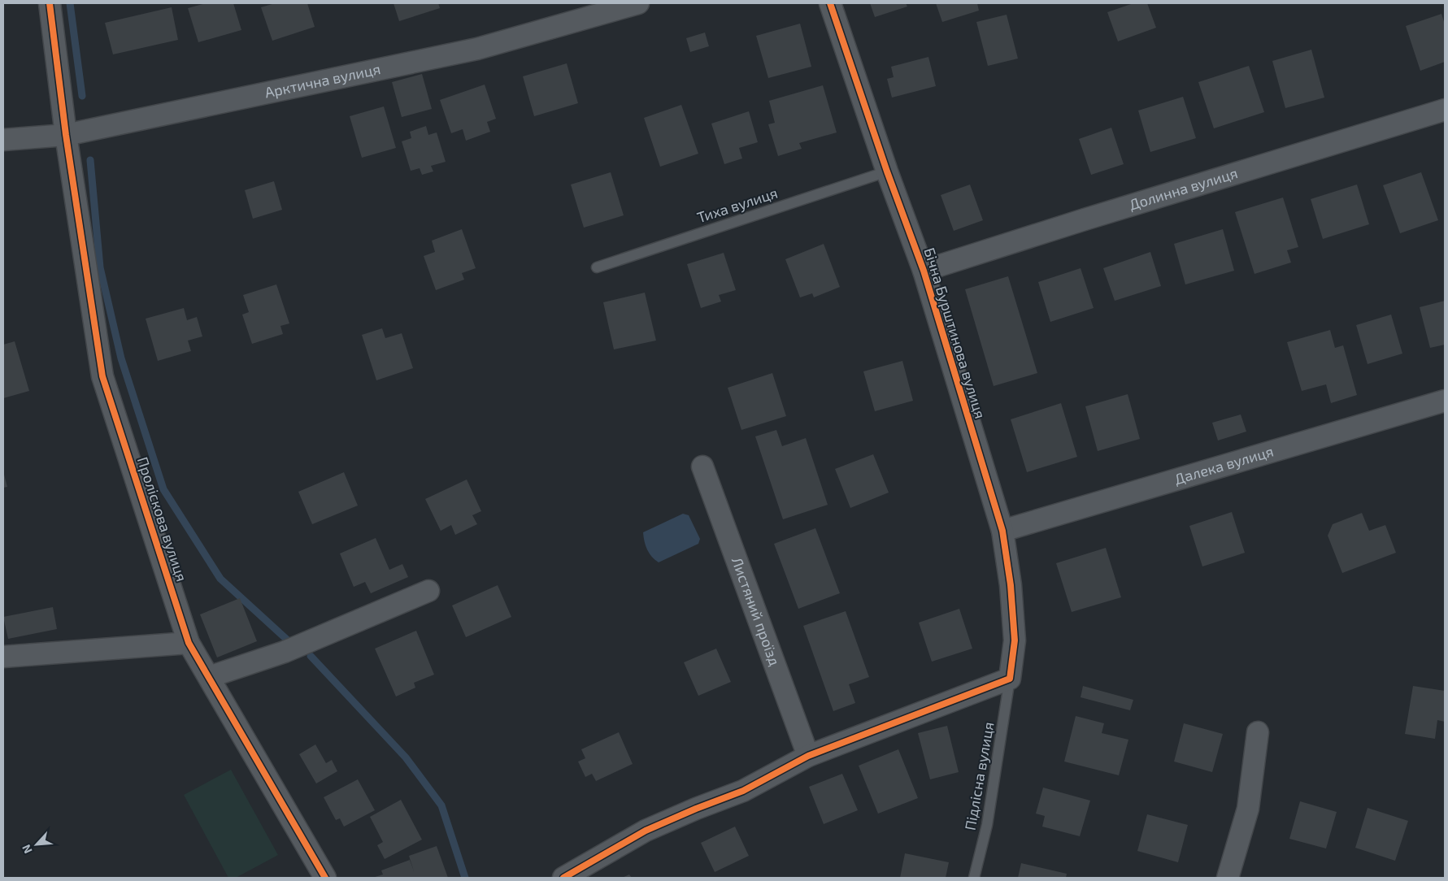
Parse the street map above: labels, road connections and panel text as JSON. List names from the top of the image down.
{
  "streets": {
    "street": [
      "Арктична вулиця",
      "Долинна вулиця",
      "Бічна Бурштинова вулиця",
      "Далека вулиця",
      "Проліскова вулиця",
      "Листяний проїзд"
    ],
    "lane": ["Тиха вулиця", "Підлісна вулиця"]
  },
  "crossings": [
    ["Арктична вулиця", "Проліскова вулиця"],
    ["Долинна вулиця", "Бічна Бурштинова вулиця"],
    ["Тиха вулиця", "Бічна Бурштинова вулиця"],
    ["Бічна Бурштинова вулиця", "Далека вулиця"],
    ["Бічна Бурштинова вулиця", "Підлісна вулиця"]
  ],
  "north": "bottom left"
}
